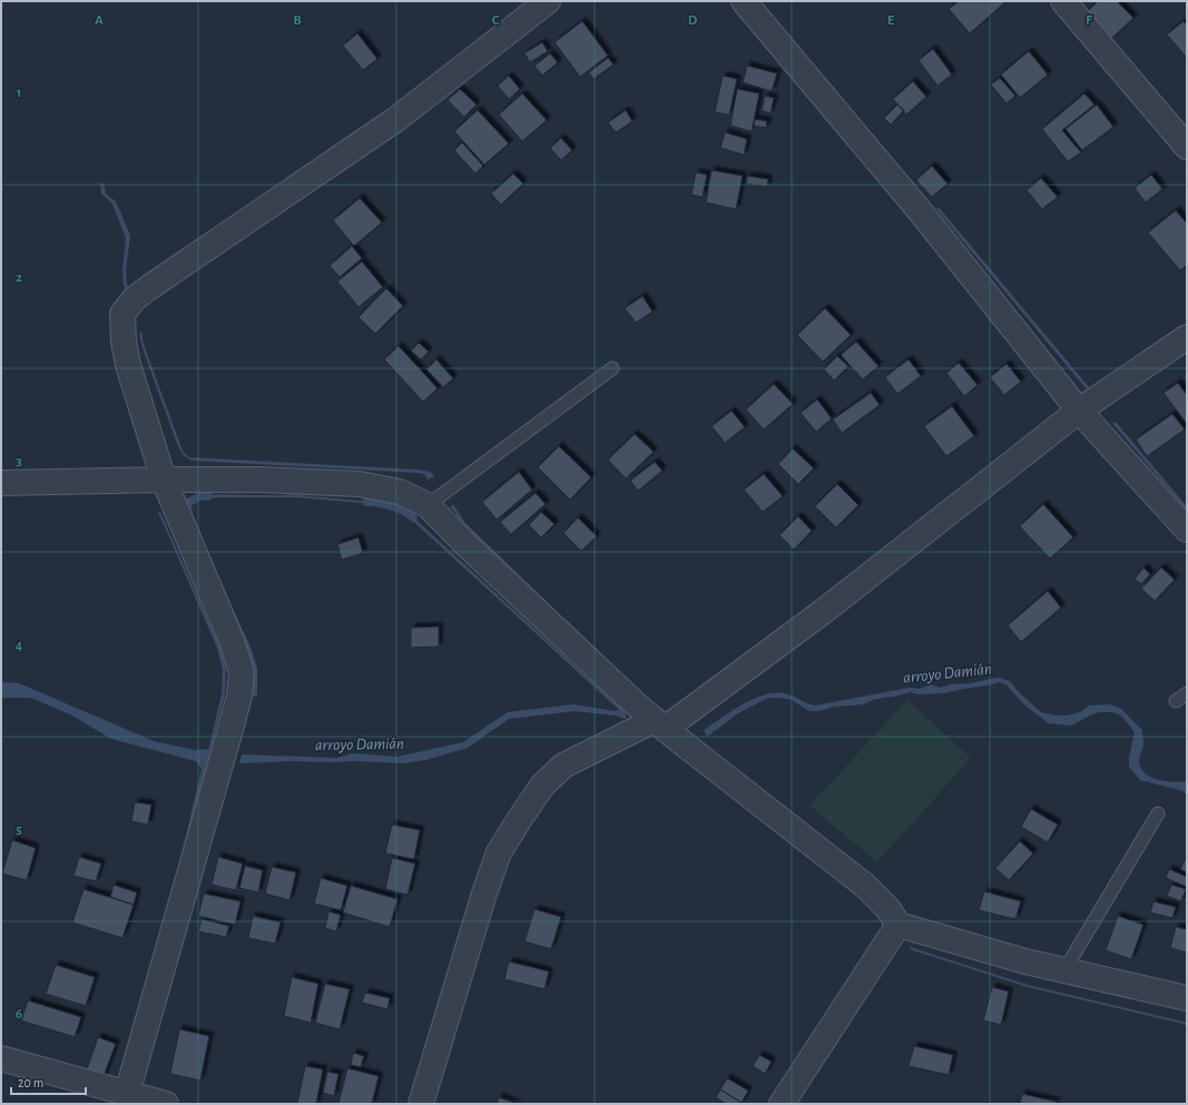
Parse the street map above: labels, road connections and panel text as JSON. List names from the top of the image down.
{
  "water": ["arroyo Damián"],
  "scale_bar": "20 m",
  "grid": {
    "columns": [
      "A",
      "B",
      "C",
      "D",
      "E",
      "F"
    ],
    "rows": [
      "1",
      "2",
      "3",
      "4",
      "5",
      "6"
    ]
  }
}
